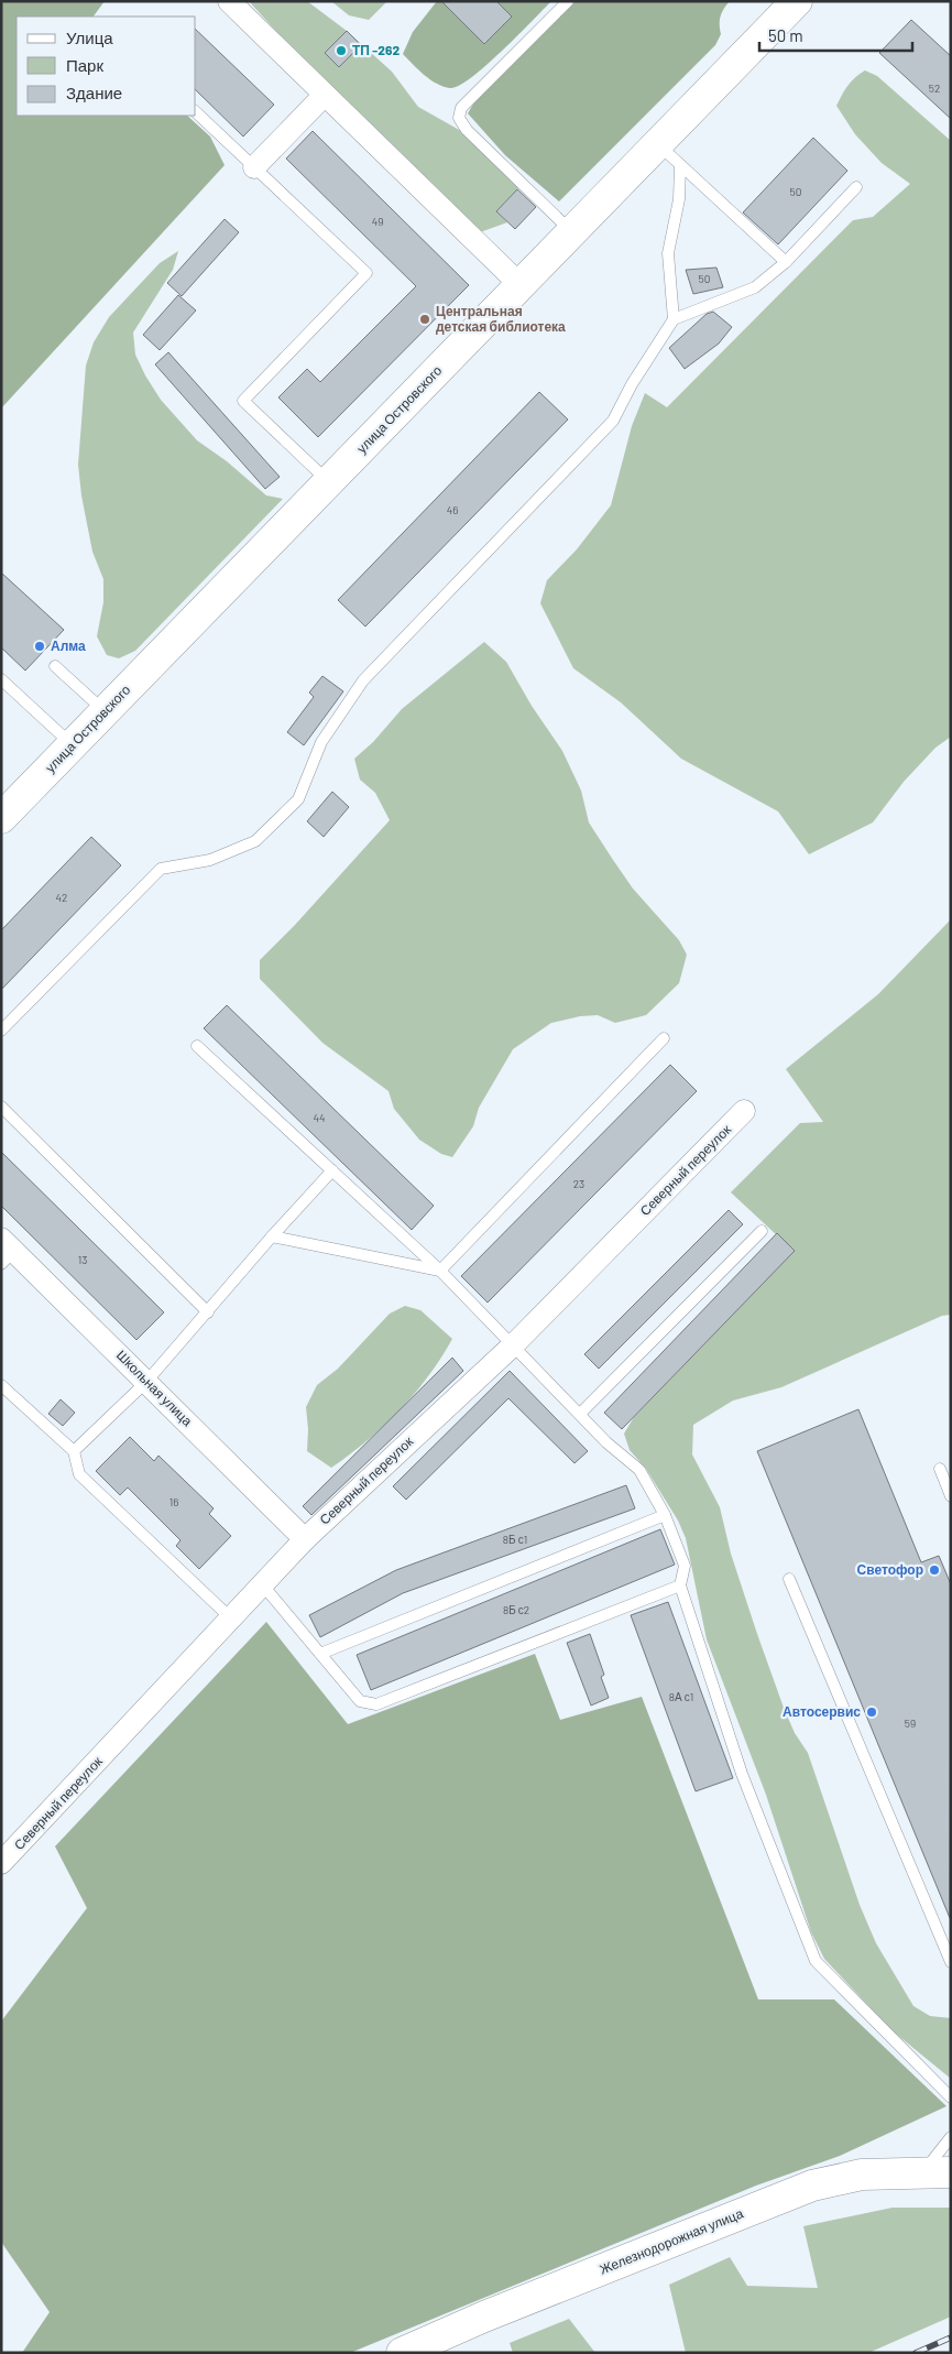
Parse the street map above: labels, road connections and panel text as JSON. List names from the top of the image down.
{
  "streets": {
    "main road": ["улица Островского", "Железнодорожная улица"],
    "street": ["Северный переулок", "Школьная улица"]
  },
  "crossings": [
    ["Северный переулок", "Школьная улица"]
  ],
  "places": [
    "ТП -262",
    "Центральная детская библиотека",
    "Алма",
    "Светофор",
    "Автосервис"
  ],
  "house_numbers": [
    "52",
    "50",
    "49",
    "50",
    "46",
    "42",
    "44",
    "23",
    "13",
    "16",
    "8Б с1",
    "8Б с2",
    "8А с1",
    "59"
  ],
  "legend": ["Улица", "Парк", "Здание"],
  "scale_bar": "50 m"
}
